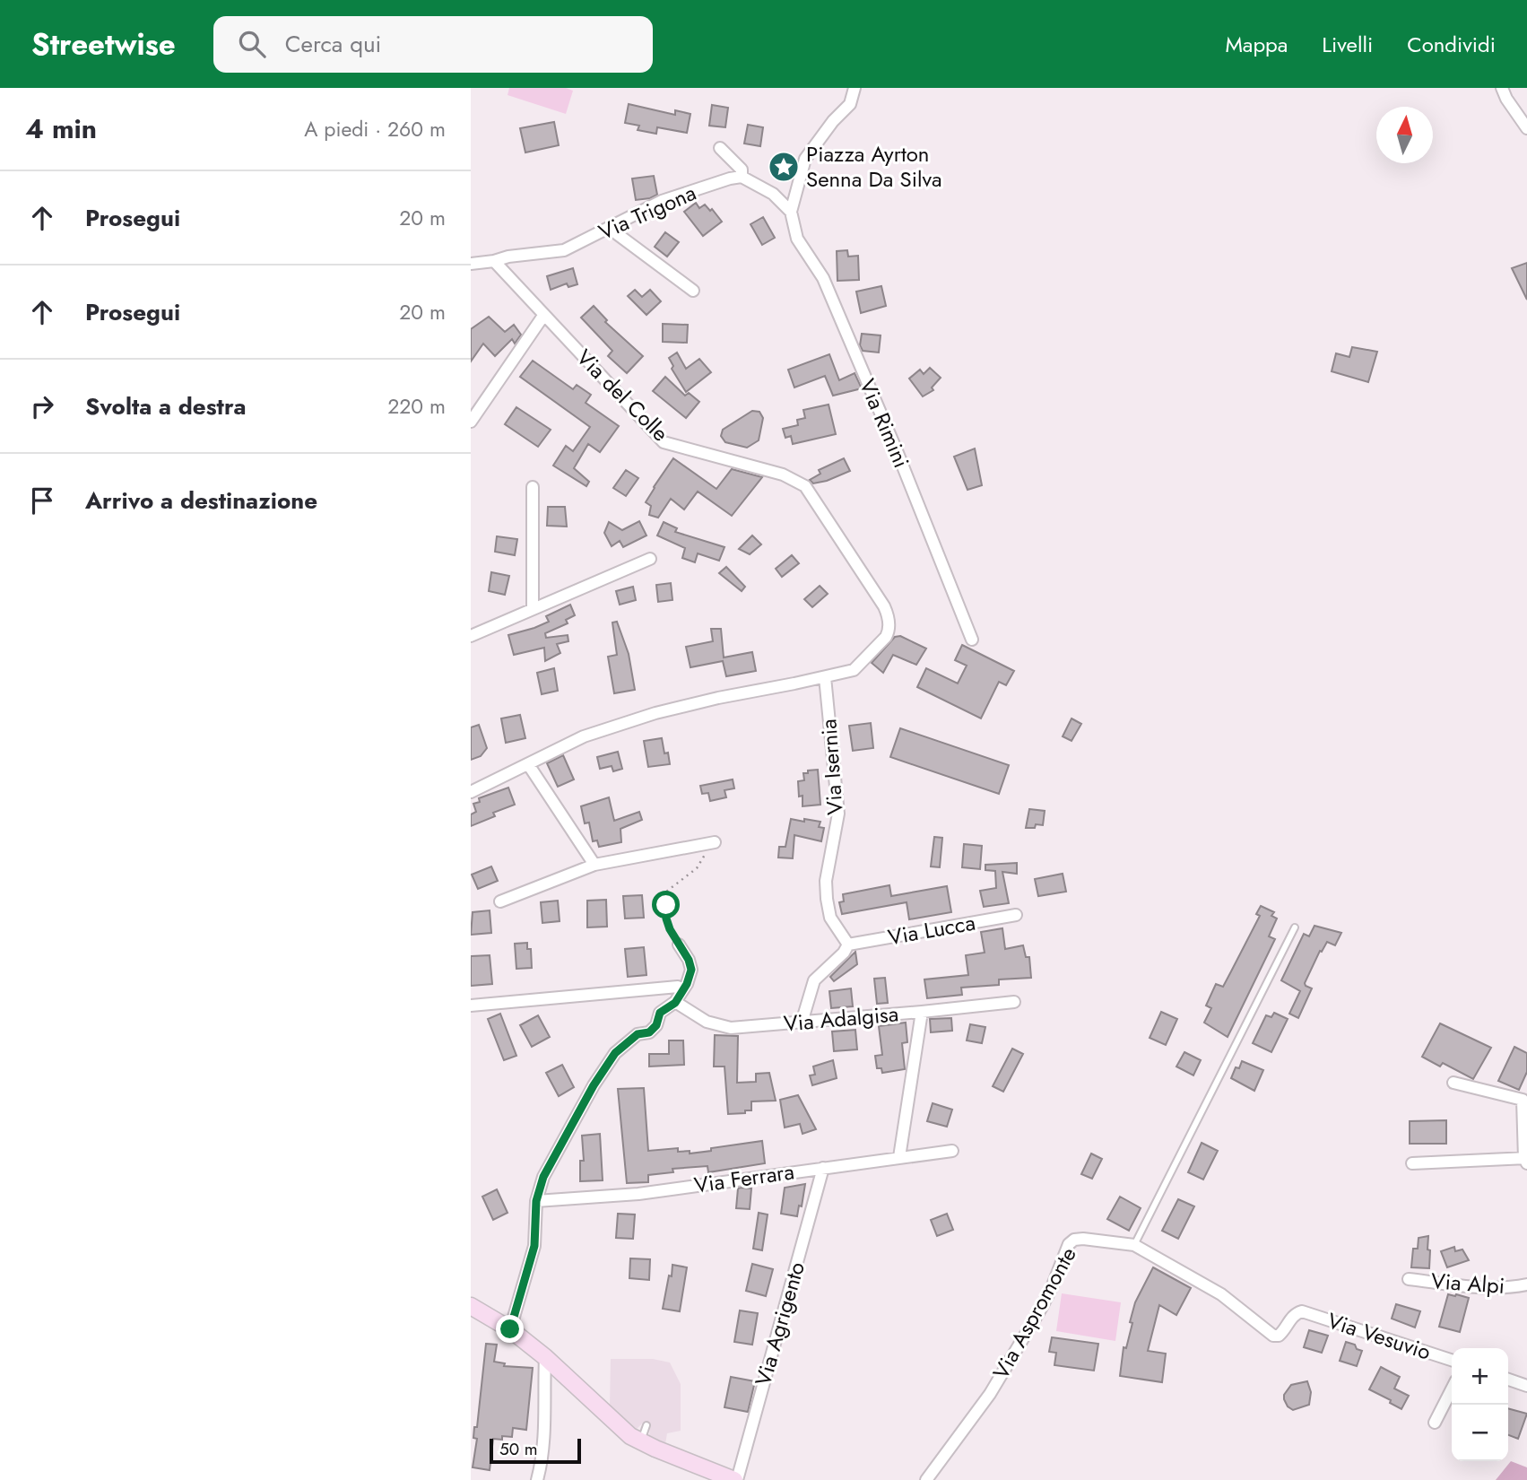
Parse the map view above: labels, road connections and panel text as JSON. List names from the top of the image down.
{
  "streets": {
    "street": [
      "Via Trigona",
      "Via del Colle",
      "Via Rimini",
      "Via Isernia",
      "Via Lucca",
      "Via Adalgisa",
      "Via Ferrara",
      "Via Alpi",
      "Via Aspromonte",
      "Via Agrigento",
      "Via Vesuvio"
    ]
  },
  "crossings": [
    ["Via Trigona", "Via del Colle"],
    ["Via del Colle", "Via Isernia"],
    ["Via Isernia", "Via Lucca"],
    ["Via Ferrara", "Via Agrigento"],
    ["Via Aspromonte", "Via Vesuvio"]
  ],
  "places": {
    "place": ["Piazza Ayrton Senna Da Silva"]
  },
  "scale_bar": "50 m",
  "north": "top",
  "page": {
    "header": "Streetwise",
    "search": "Cerca qui",
    "nav": ["Mappa", "Livelli", "Condividi"],
    "heading": ["4 min", "A piedi · 260 m"],
    "list": [
      ["Prosegui", "20 m"],
      ["Prosegui", "20 m"],
      ["Svolta a destra", "220 m"],
      "Arrivo a destinazione"
    ],
    "map_buttons": ["+", "−"],
    "scale": "50 m"
  }
}
